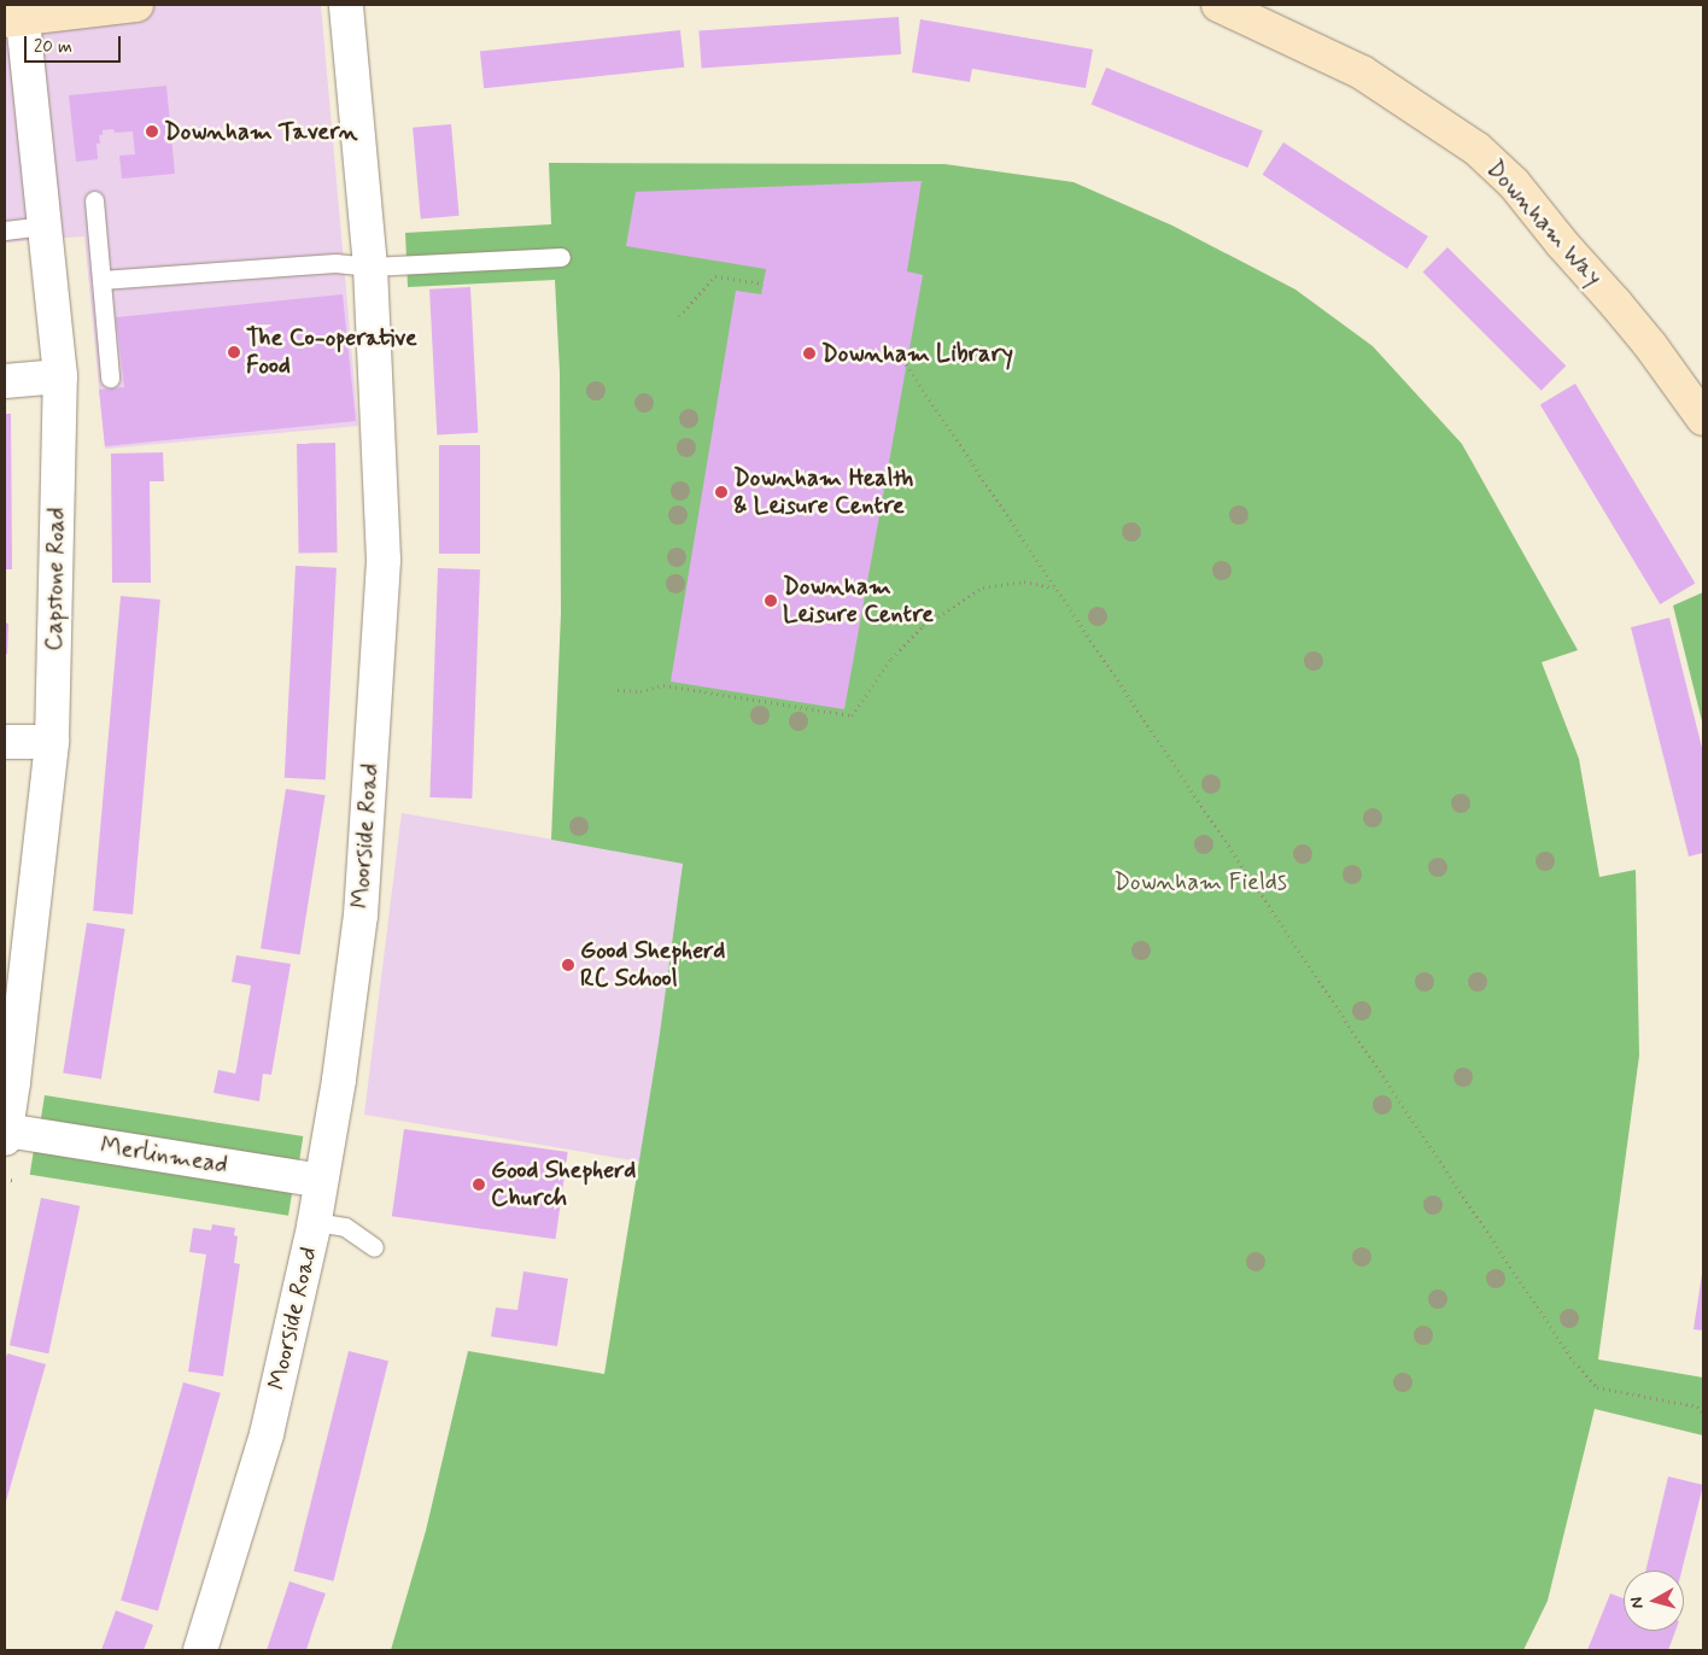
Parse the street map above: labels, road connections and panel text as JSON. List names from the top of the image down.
{
  "streets": {
    "street": [
      "Downham Way",
      "Capstone Road",
      "Moorside Road",
      "Merlinmead"
    ]
  },
  "crossings": [
    ["Capstone Road", "Merlinmead"],
    ["Moorside Road", "Merlinmead"]
  ],
  "parks": ["Downham Fields"],
  "places": [
    "Downham Tavern",
    "The Co-operative Food",
    "Downham Library",
    "Downham Health & Leisure Centre",
    "Downham Leisure Centre",
    "Good Shepherd RC School",
    "Good Shepherd Church"
  ],
  "scale_bar": "20 m",
  "north": "left"
}
